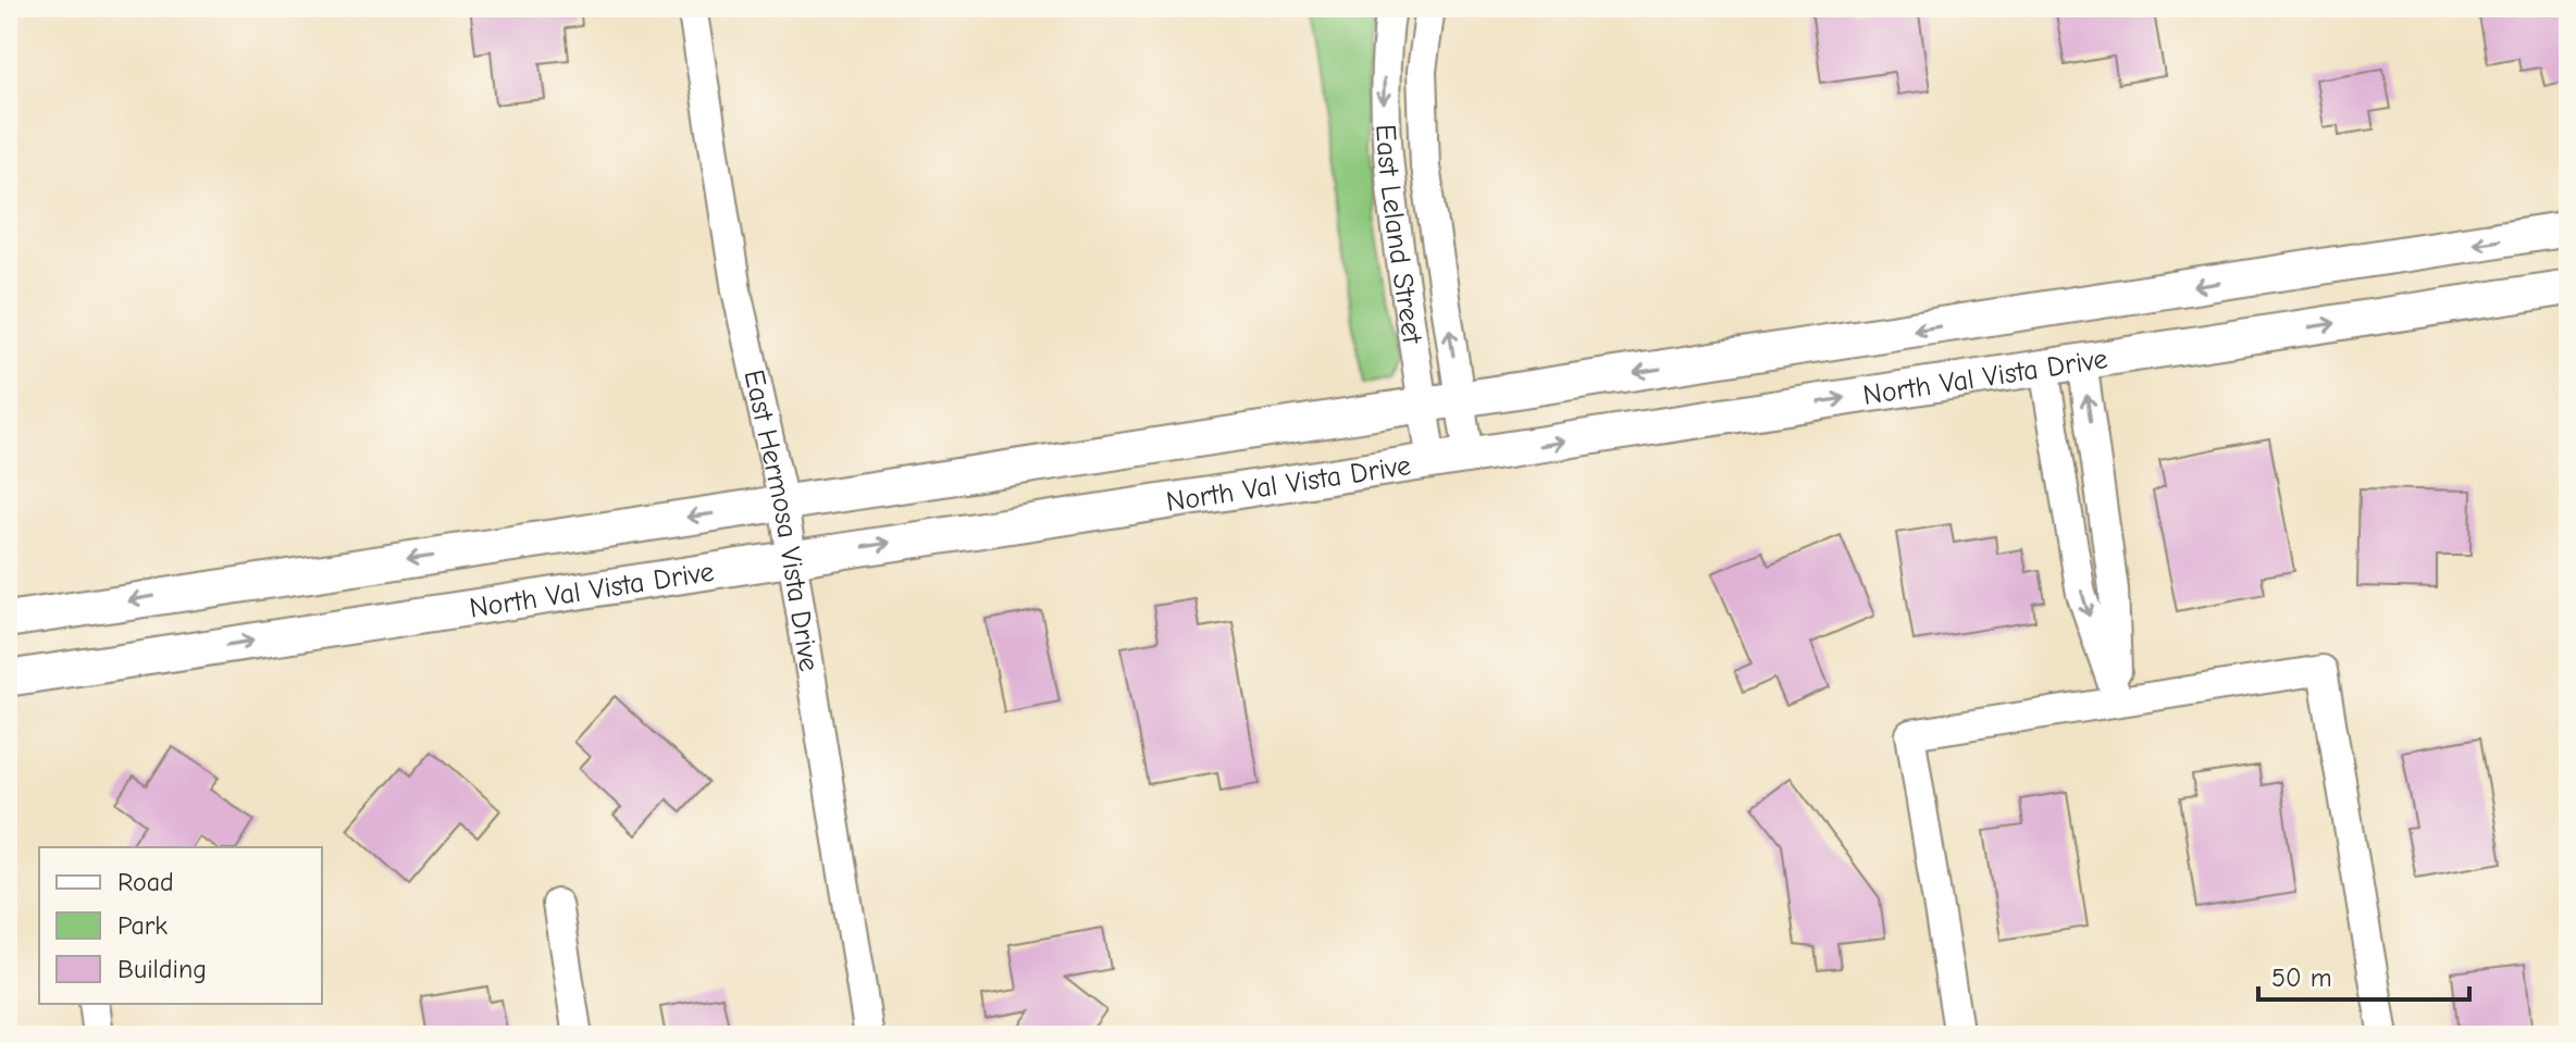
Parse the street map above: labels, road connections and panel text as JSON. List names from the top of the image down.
{
  "streets": {
    "main road": ["North Val Vista Drive"],
    "street": ["East Leland Street", "East Hermosa Vista Drive"]
  },
  "crossings": [
    ["East Leland Street", "North Val Vista Drive"],
    ["North Val Vista Drive", "East Hermosa Vista Drive"]
  ],
  "legend": ["Road", "Park", "Building"],
  "scale_bar": "50 m"
}
